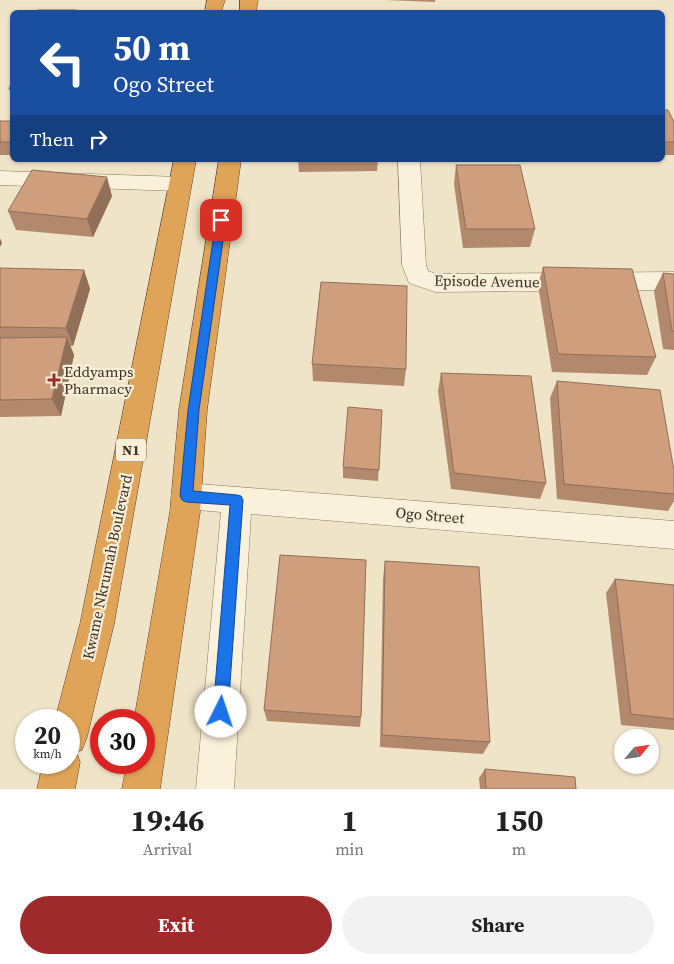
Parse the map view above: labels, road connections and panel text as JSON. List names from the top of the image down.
{
  "streets": {
    "highway": ["N1", "Kwame Nkrumah Boulevard"],
    "street": ["Episode Avenue", "Ogo Street"]
  },
  "places": {
    "health": ["Eddyamps Pharmacy"]
  },
  "north": "top right",
  "page": {
    "turn": ["50 m", "Ogo Street"],
    "then": "Then",
    "speed": "20 km/h",
    "limit": "30",
    "eta": [
      "19:46",
      "Arrival",
      "1",
      "min",
      "150",
      "m"
    ],
    "buttons": ["Exit", "Share"]
  }
}
